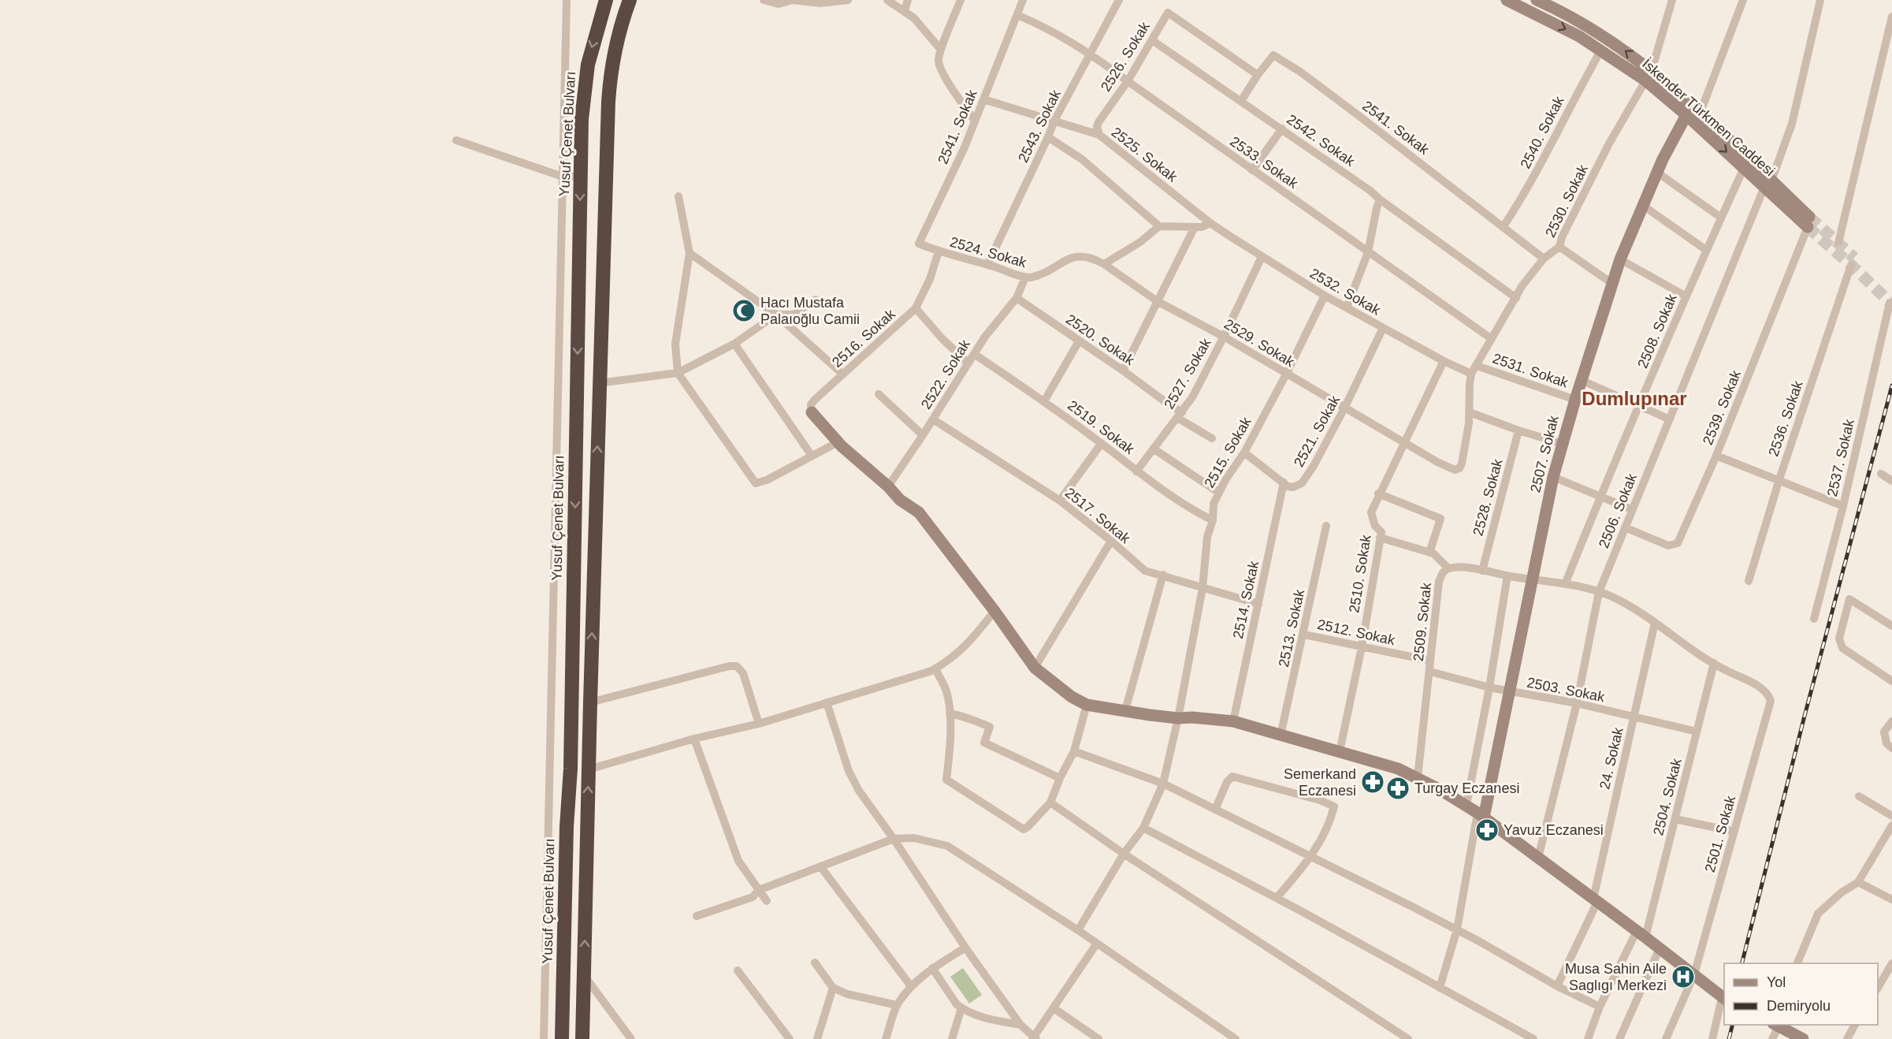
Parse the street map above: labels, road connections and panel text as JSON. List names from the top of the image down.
{
  "streets": {
    "highway": ["Yusuf Çenet Bulvarı"],
    "street": [
      "2526. Sokak",
      "İskender Türkmen Caddesi",
      "2543. Sokak",
      "2541. Sokak",
      "2540. Sokak",
      "2542. Sokak",
      "2525. Sokak",
      "2533. Sokak",
      "2530. Sokak",
      "2524. Sokak",
      "2532. Sokak",
      "2508. Sokak",
      "2516. Sokak",
      "2520. Sokak",
      "2529. Sokak",
      "2531. Sokak",
      "2527. Sokak",
      "2522. Sokak",
      "2539. Sokak",
      "2536. Sokak",
      "2519. Sokak",
      "2521. Sokak",
      "2515. Sokak",
      "2507. Sokak",
      "2537. Sokak",
      "2528. Sokak",
      "2506. Sokak",
      "2517. Sokak",
      "2510. Sokak",
      "2514. Sokak",
      "2509. Sokak",
      "2513. Sokak",
      "2512. Sokak",
      "2503. Sokak",
      "24. Sokak",
      "2504. Sokak",
      "2501. Sokak"
    ]
  },
  "crossings": [
    ["2526. Sokak", "2541. Sokak"],
    ["2526. Sokak", "2542. Sokak"],
    ["2526. Sokak", "2525. Sokak"],
    ["2526. Sokak", "2533. Sokak"],
    ["İskender Türkmen Caddesi", "2540. Sokak"],
    ["İskender Türkmen Caddesi", "2530. Sokak"],
    ["İskender Türkmen Caddesi", "2508. Sokak"],
    ["İskender Türkmen Caddesi", "2539. Sokak"],
    ["İskender Türkmen Caddesi", "2507. Sokak"],
    ["İskender Türkmen Caddesi", "2506. Sokak"],
    ["2543. Sokak", "2525. Sokak"],
    ["2543. Sokak", "2533. Sokak"],
    ["2543. Sokak", "2524. Sokak"],
    ["2541. Sokak", "2540. Sokak"],
    ["2541. Sokak", "2542. Sokak"],
    ["2541. Sokak", "2525. Sokak"],
    ["2541. Sokak", "2533. Sokak"],
    ["2541. Sokak", "2530. Sokak"],
    ["2541. Sokak", "2524. Sokak"],
    ["2541. Sokak", "2516. Sokak"],
    ["2542. Sokak", "2530. Sokak"],
    ["2525. Sokak", "2532. Sokak"],
    ["2533. Sokak", "2530. Sokak"],
    ["2530. Sokak", "2532. Sokak"],
    ["2530. Sokak", "2531. Sokak"],
    ["2524. Sokak", "2516. Sokak"],
    ["2524. Sokak", "2529. Sokak"],
    ["2524. Sokak", "2522. Sokak"],
    ["2532. Sokak", "2527. Sokak"],
    ["2532. Sokak", "2521. Sokak"],
    ["2532. Sokak", "2515. Sokak"],
    ["2532. Sokak", "2510. Sokak"],
    ["2508. Sokak", "2509. Sokak"],
    ["2520. Sokak", "2527. Sokak"],
    ["2520. Sokak", "2522. Sokak"],
    ["2529. Sokak", "2527. Sokak"],
    ["2529. Sokak", "2521. Sokak"],
    ["2529. Sokak", "2515. Sokak"],
    ["2529. Sokak", "2510. Sokak"],
    ["2531. Sokak", "2507. Sokak"],
    ["2527. Sokak", "2519. Sokak"],
    ["2522. Sokak", "2519. Sokak"],
    ["2522. Sokak", "2517. Sokak"],
    ["2539. Sokak", "2506. Sokak"],
    ["2519. Sokak", "2515. Sokak"],
    ["2521. Sokak", "2515. Sokak"],
    ["2521. Sokak", "2514. Sokak"],
    ["2515. Sokak", "2517. Sokak"],
    ["2507. Sokak", "2509. Sokak"],
    ["2507. Sokak", "2503. Sokak"],
    ["2528. Sokak", "2509. Sokak"],
    ["2506. Sokak", "2509. Sokak"],
    ["2506. Sokak", "2503. Sokak"],
    ["2517. Sokak", "2514. Sokak"],
    ["2510. Sokak", "2512. Sokak"],
    ["2509. Sokak", "2512. Sokak"],
    ["2509. Sokak", "2503. Sokak"],
    ["2513. Sokak", "2512. Sokak"],
    ["2503. Sokak", "24. Sokak"],
    ["2503. Sokak", "2504. Sokak"],
    ["2504. Sokak", "2501. Sokak"]
  ],
  "districts": ["Dumlupınar"],
  "places": {
    "mosque": ["Hacı Mustafa Palaıoğlu Camii"],
    "pharmacy": ["Semerkand Eczanesi", "Turgay Eczanesi", "Yavuz Eczanesi"],
    "hospital": ["Musa Sahin Aile Saglıgı Merkezi"]
  },
  "legend": ["Yol", "Demiryolu"]
}
